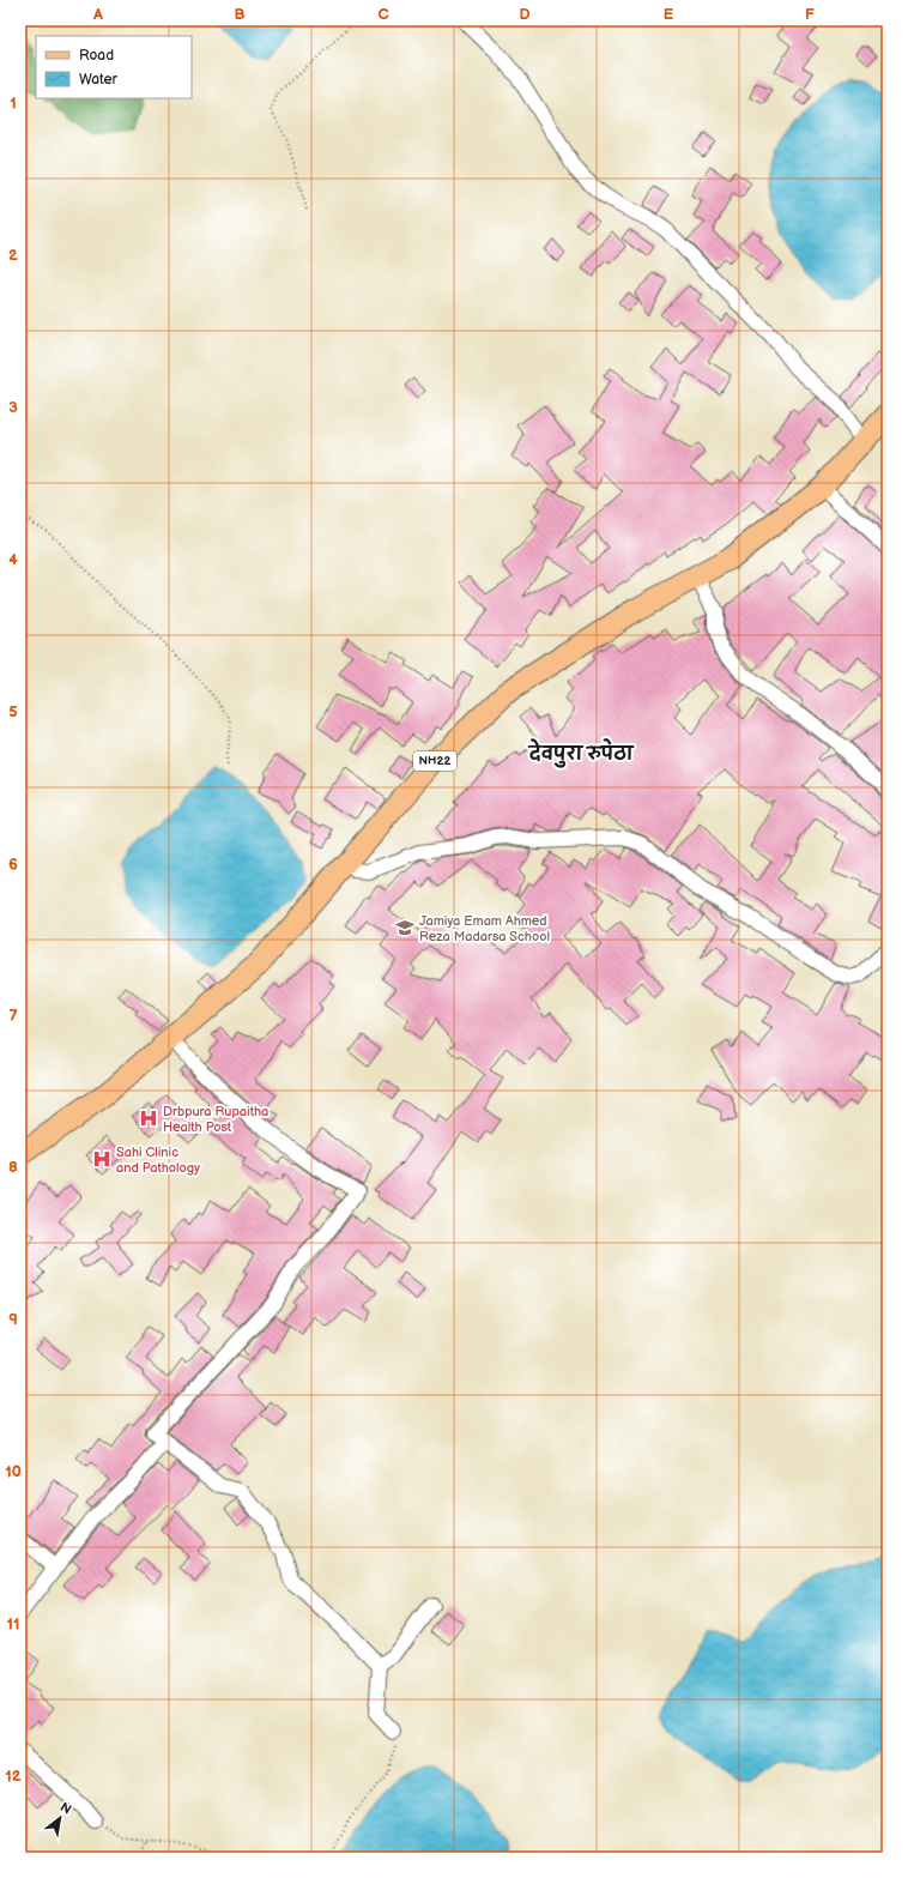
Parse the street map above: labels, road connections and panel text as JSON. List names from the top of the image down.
{
  "streets": {
    "main road": ["NH22"]
  },
  "districts": ["देवपुरा रुपेठा"],
  "places": {
    "school or university": ["Jamiya Emam Ahmed Reza Madarsa School"],
    "hospital": ["Drbpura Rupaitha Health Post", "Sahi Clinic and Pathology"]
  },
  "legend": ["Road", "Water"],
  "north": "top right",
  "grid": {
    "columns": [
      "A",
      "B",
      "C",
      "D",
      "E",
      "F"
    ],
    "rows": [
      "1",
      "2",
      "3",
      "4",
      "5",
      "6",
      "7",
      "8",
      "9",
      "10",
      "11",
      "12"
    ]
  }
}
